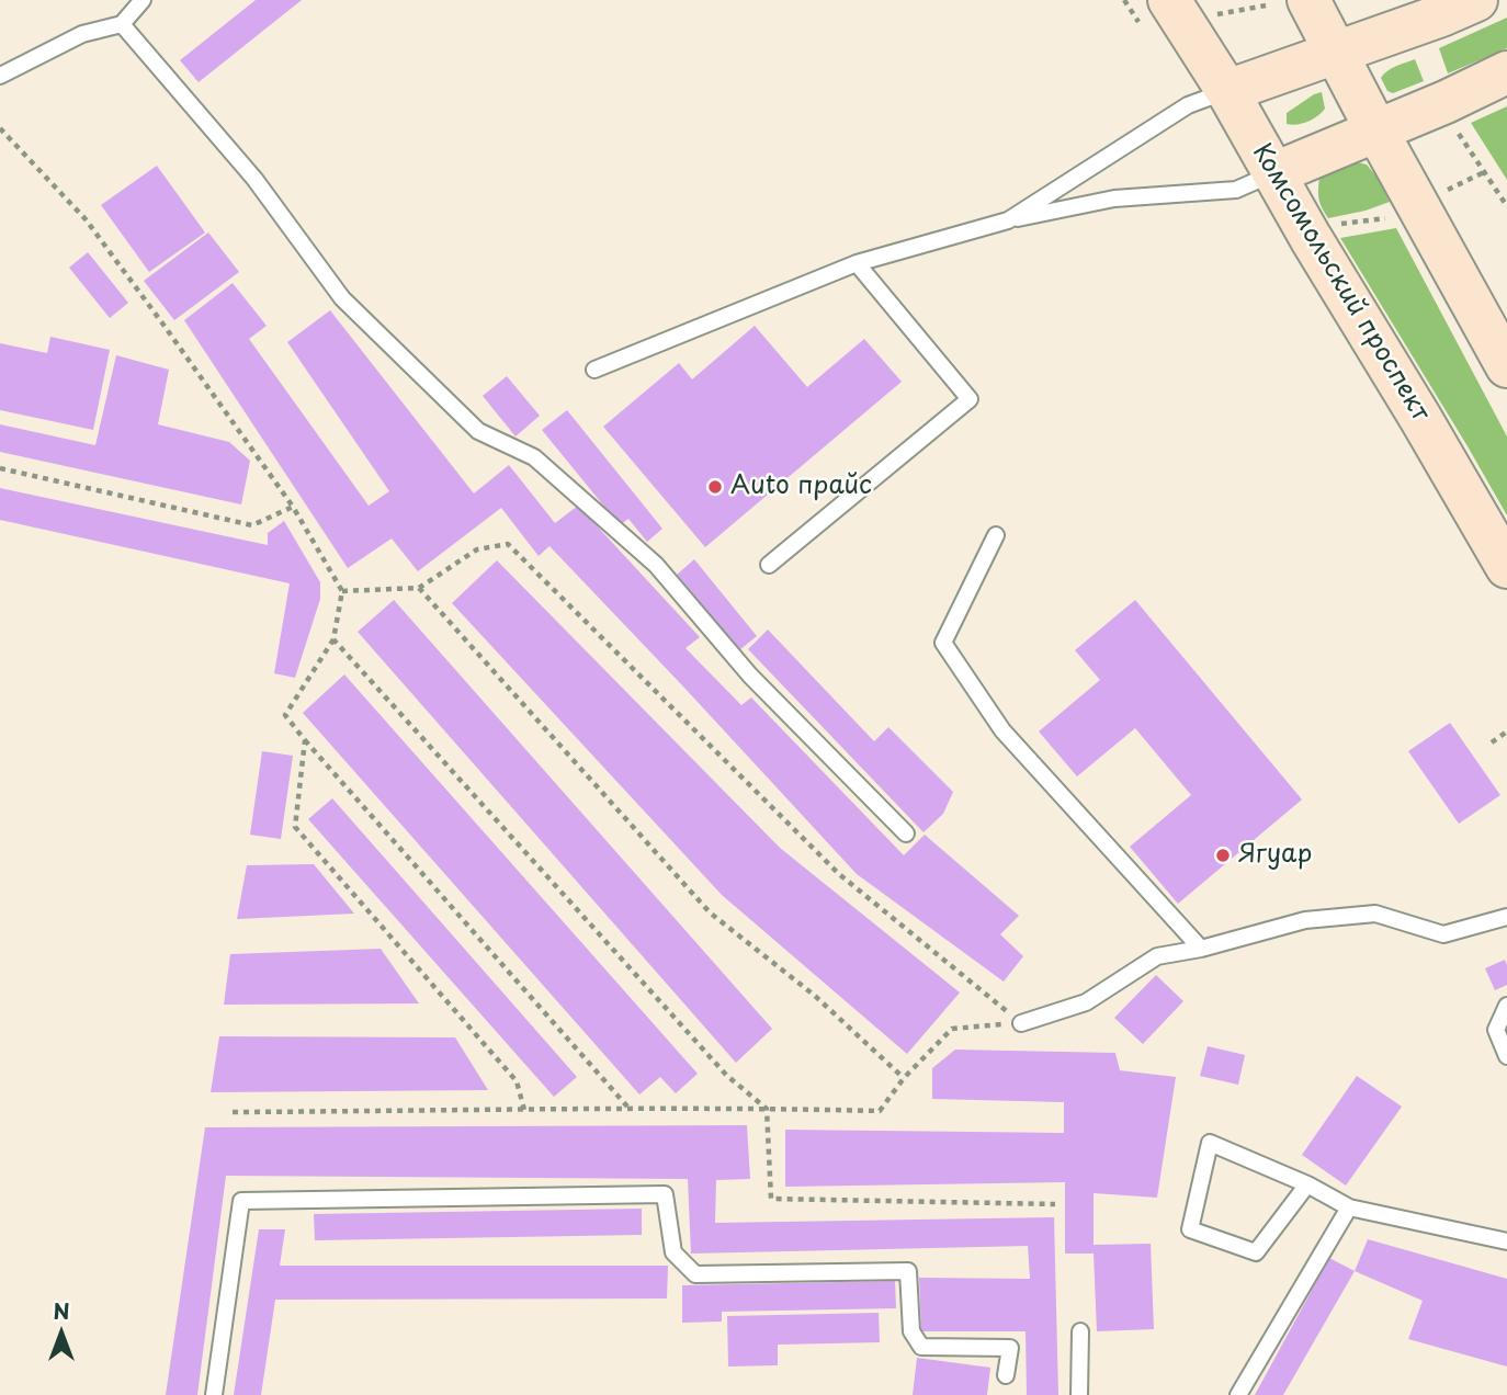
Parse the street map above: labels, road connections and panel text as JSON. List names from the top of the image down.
{
  "streets": {
    "main road": ["Комсомольский проспект"]
  },
  "places": ["Auto прайс", "Ягуар"],
  "north": "top"
}
